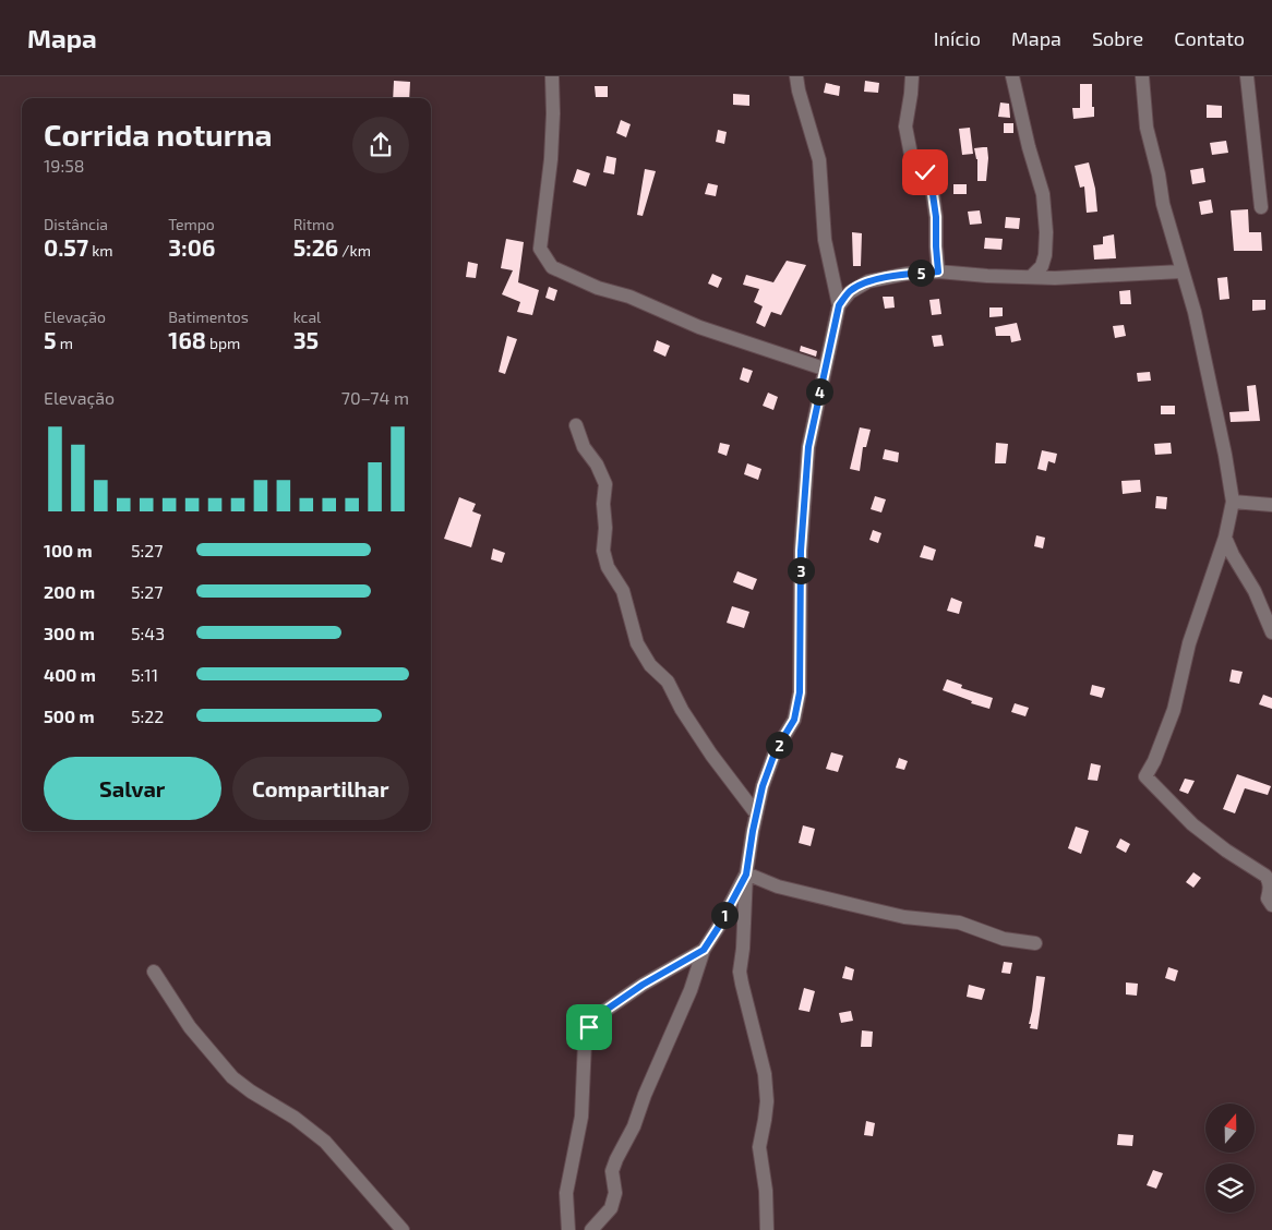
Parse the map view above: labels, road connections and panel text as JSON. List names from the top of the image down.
{
  "north": "top",
  "page": {
    "header": "Mapa",
    "nav": [
      "Início",
      "Mapa",
      "Sobre",
      "Contato"
    ],
    "heading": ["Corrida noturna", "19:58"],
    "stats": [
      ["Distância", "0.57 km"],
      ["Tempo", "3:06"],
      ["Ritmo", "5:26 /km"],
      ["Elevação", "5 m"],
      ["Batimentos", "168 bpm"],
      ["kcal", "35"]
    ],
    "pins": [
      "5",
      "4",
      "3",
      "2",
      "1"
    ],
    "chart": ["Elevação", "70–74 m"],
    "list": [
      {
        "name": "100 m",
        "note": "5:27"
      },
      {
        "name": "200 m",
        "note": "5:27"
      },
      {
        "name": "300 m",
        "note": "5:43"
      },
      {
        "name": "400 m",
        "note": "5:11"
      },
      {
        "name": "500 m",
        "note": "5:22"
      }
    ],
    "buttons": ["Salvar", "Compartilhar"]
  }
}
